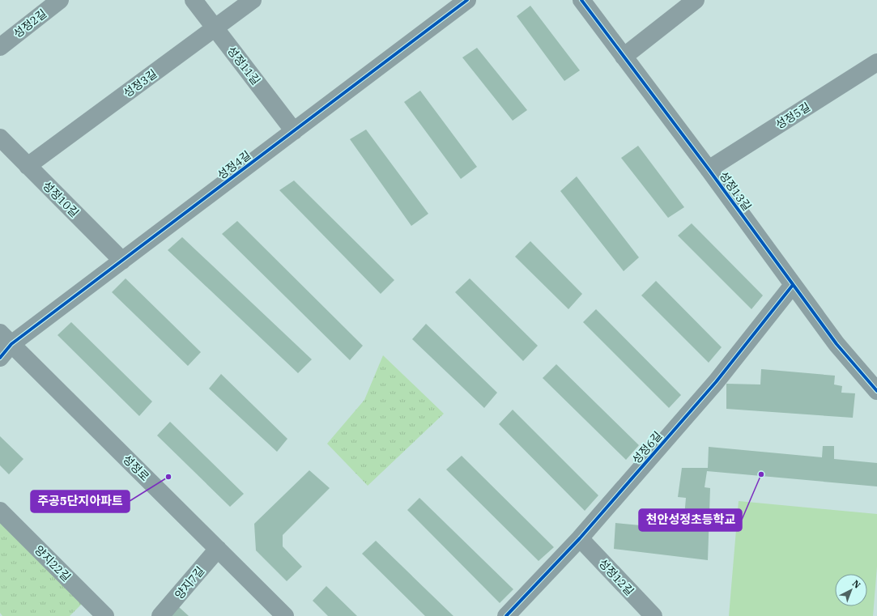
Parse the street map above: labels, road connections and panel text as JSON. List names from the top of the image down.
{
  "streets": {
    "street": [
      "성정2길",
      "성정11길",
      "성정3길",
      "성정5길",
      "성정4길",
      "성정13길",
      "성정10길",
      "성정6길",
      "성정로",
      "양지22길",
      "성정12길",
      "양지7길"
    ]
  },
  "crossings": [
    ["성정11길", "성정3길"],
    ["성정11길", "성정4길"],
    ["성정3길", "성정10길"],
    ["성정5길", "성정13길"],
    ["성정4길", "성정10길"],
    ["성정4길", "성정로"],
    ["성정13길", "성정6길"],
    ["성정6길", "성정12길"],
    ["성정로", "양지7길"]
  ],
  "places": ["천안성정초등학교", "주공5단지아파트"],
  "north": "top right"
}
